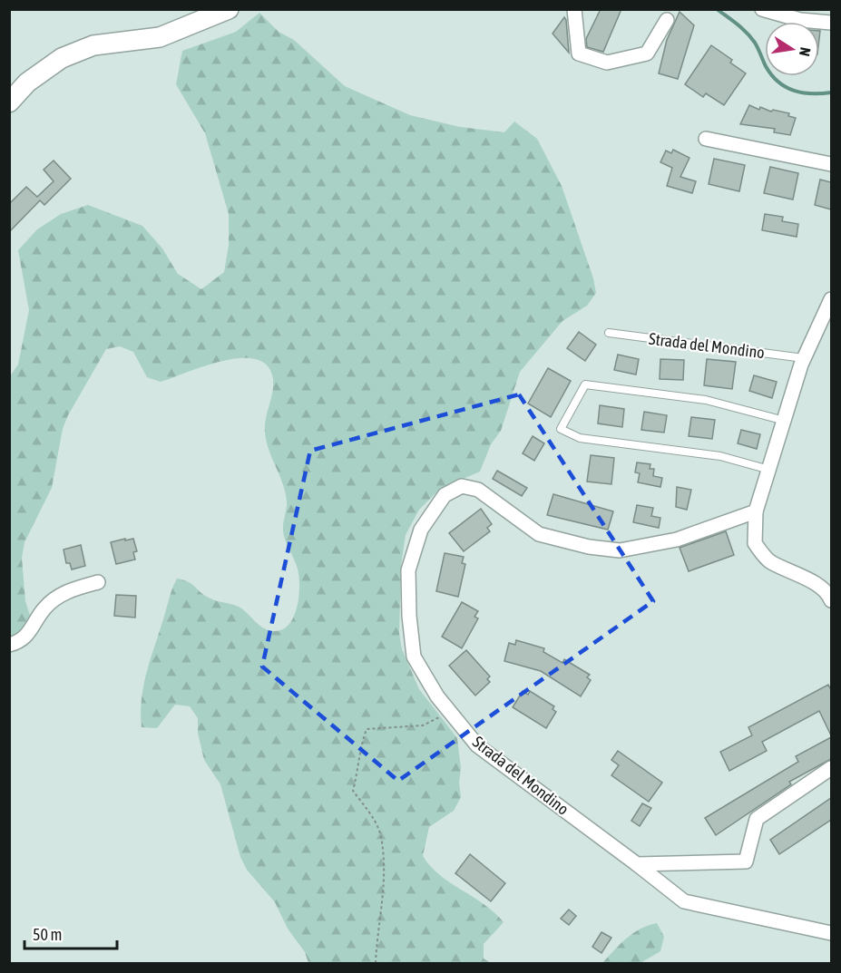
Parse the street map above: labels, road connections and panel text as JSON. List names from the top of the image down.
{
  "streets": {
    "street": ["Strada del Mondino"]
  },
  "scale_bar": "50 m",
  "north": "right"
}
